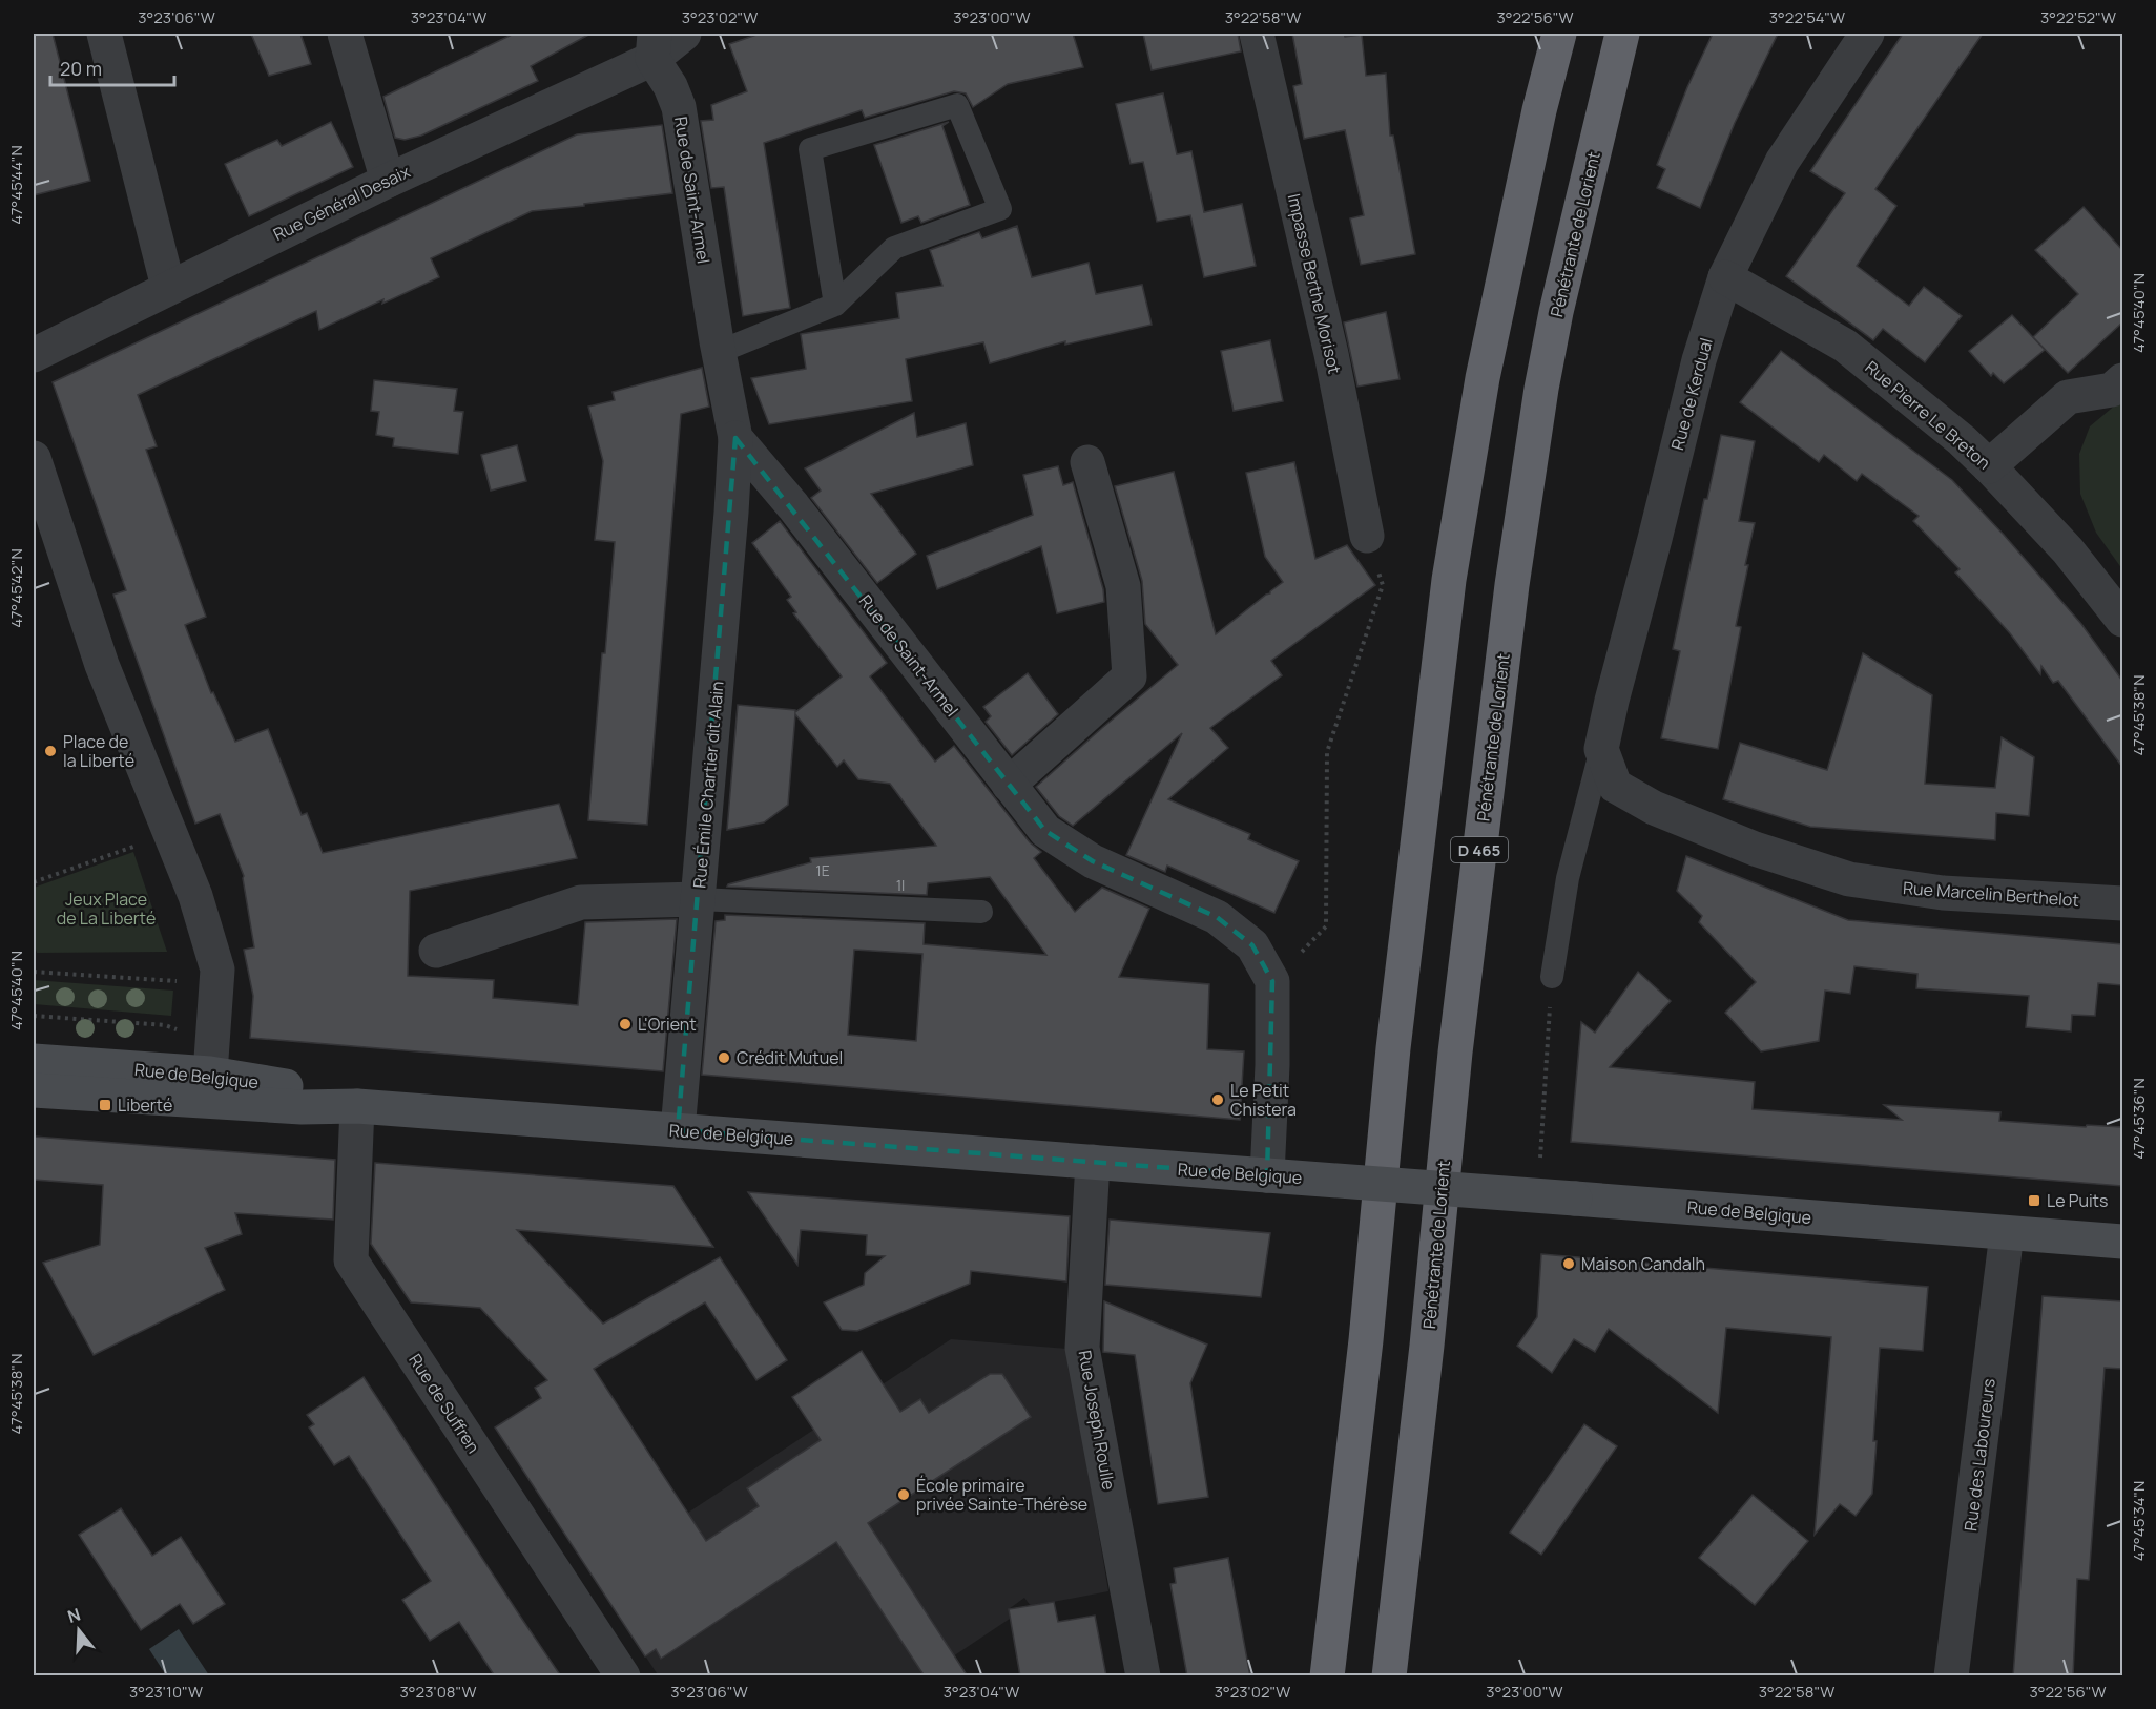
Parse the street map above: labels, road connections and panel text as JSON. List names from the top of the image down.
{
  "streets": {
    "highway": ["Pénétrante de Lorient", "D 465"],
    "main road": ["Rue de Belgique"],
    "street": [
      "Rue de Saint-Armel",
      "Rue Général Desaix",
      "Impasse Berthe Morisot",
      "Rue de Kerdual",
      "Rue Pierre Le Breton",
      "Rue Émile Chartier dit Alain",
      "Rue Marcelin Berthelot",
      "Rue de Suffren",
      "Rue Joseph Roulle",
      "Rue des Laboureurs"
    ]
  },
  "crossings": [
    ["Rue de Saint-Armel", "Rue Général Desaix"],
    ["Rue de Saint-Armel", "Rue Émile Chartier dit Alain"],
    ["Rue de Saint-Armel", "Rue de Belgique"],
    ["Rue de Kerdual", "Rue Pierre Le Breton"],
    ["Rue de Kerdual", "Rue Marcelin Berthelot"],
    ["Rue Émile Chartier dit Alain", "Rue de Belgique"],
    ["Rue de Belgique", "Rue de Suffren"],
    ["Rue de Belgique", "Rue Joseph Roulle"],
    ["Rue de Belgique", "Rue des Laboureurs"]
  ],
  "parks": ["Jeux Place de La Liberté"],
  "places": {
    "other": [
      "Place de la Liberté",
      "L'Orient",
      "Crédit Mutuel",
      "Le Petit Chistera",
      "Maison Candalh",
      "École primaire privée Sainte-Thérèse"
    ],
    "transit": ["Liberté", "Le Puits"]
  },
  "house_numbers": ["1E", "1I"],
  "scale_bar": "20 m",
  "north": "top",
  "coordinates": [
    "3°23'06\"W",
    "3°23'04\"W",
    "3°23'02\"W",
    "3°23'00\"W",
    "3°22'58\"W",
    "3°22'56\"W",
    "3°22'54\"W",
    "3°22'52\"W",
    "47°45'44\"N",
    "47°45'40\"N",
    "47°45'42\"N",
    "47°45'38\"N",
    "47°45'36\"N",
    "47°45'34\"N",
    "3°23'10\"W",
    "3°23'08\"W"
  ]
}
